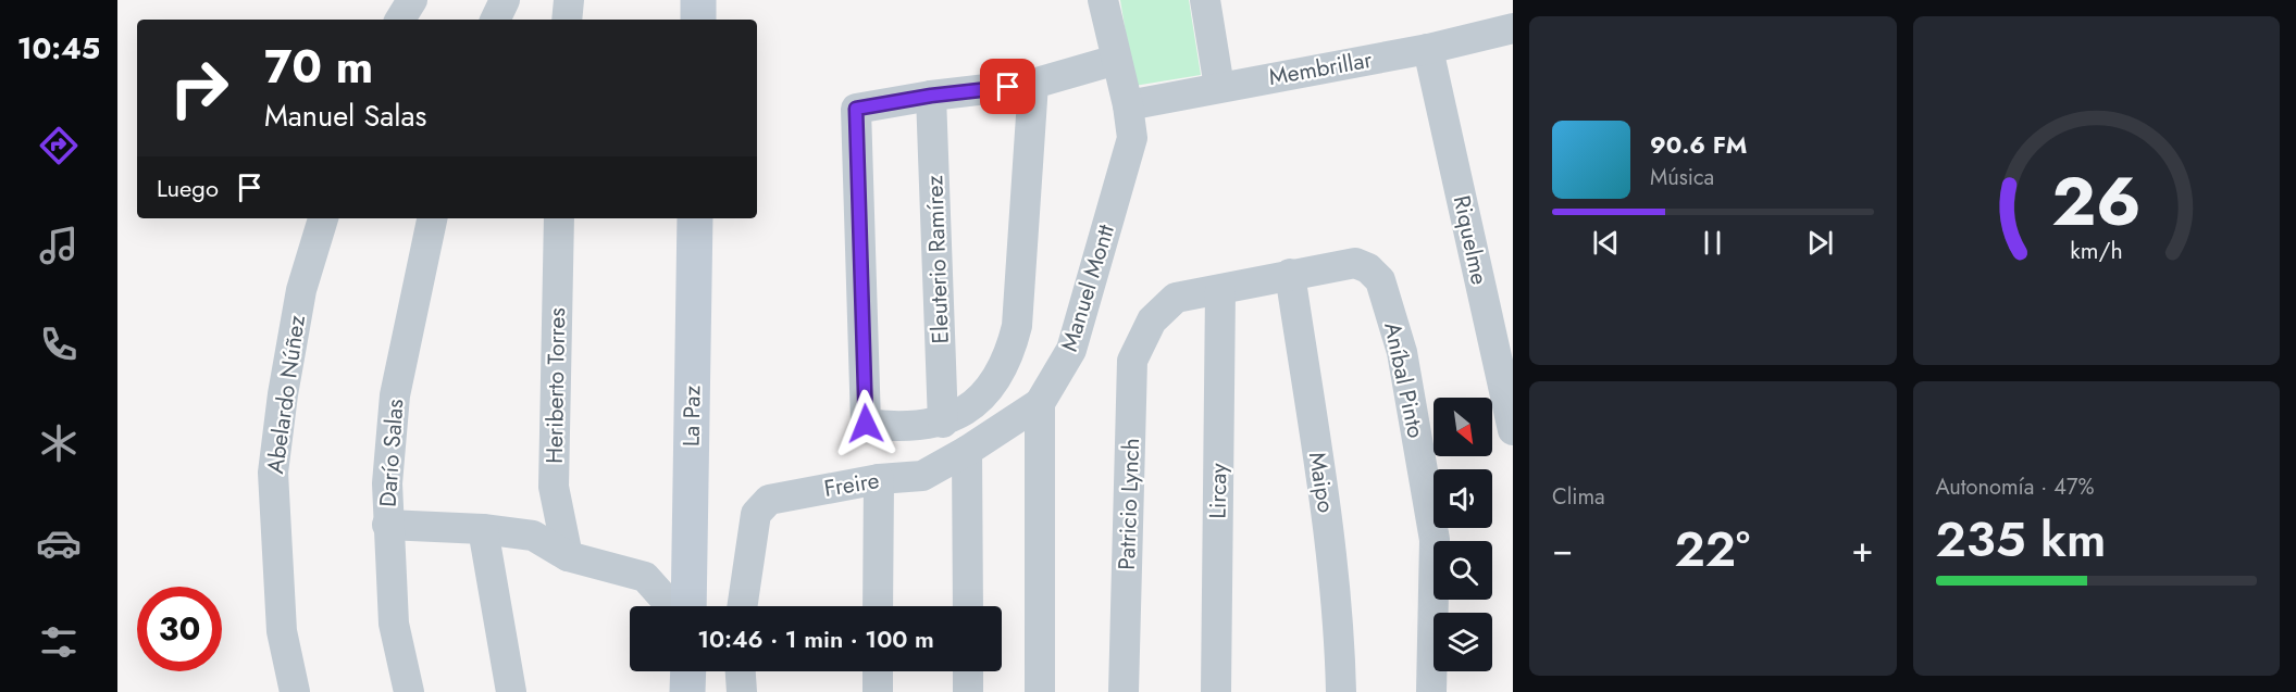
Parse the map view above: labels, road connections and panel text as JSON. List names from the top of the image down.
{
  "streets": {
    "street": [
      "Membrillar",
      "Riquelme",
      "Eleuterio Ramírez",
      "Manuel Montt",
      "Aníbal Pinto",
      "Heriberto Torres",
      "Abelardo Núñez",
      "La Paz",
      "Darío Salas",
      "Maipo",
      "Freire",
      "Lircay",
      "Patricio Lynch"
    ]
  },
  "crossings": [
    ["Membrillar", "Riquelme"],
    ["Membrillar", "Manuel Montt"],
    ["Manuel Montt", "Freire"],
    ["Aníbal Pinto", "Maipo"],
    ["Lircay", "Patricio Lynch"]
  ],
  "north": "bottom right",
  "page": {
    "tabs": "10:45",
    "turn": ["70 m", "Manuel Salas"],
    "song": ["90.6 FM", "Música"],
    "then": "Luego",
    "tile": [
      "Clima",
      ["Autonomía · 47%", "235 km"]
    ],
    "heat": ["−", "22°", "+"],
    "limit": "30",
    "trip": "10:46 · 1 min · 100 m",
    "gauge": ["26", "km/h"]
  }
}
